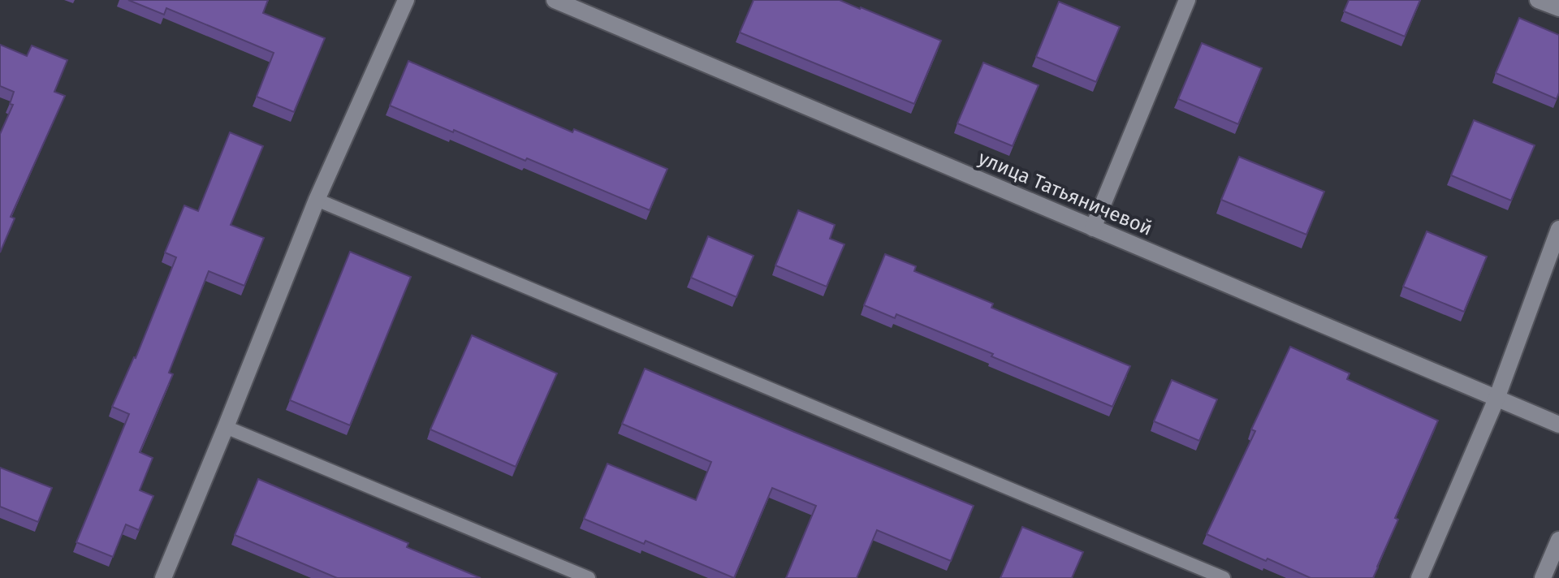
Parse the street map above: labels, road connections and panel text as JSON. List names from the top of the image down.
{
  "streets": {
    "street": ["улица Татьяничевой"]
  }
}
